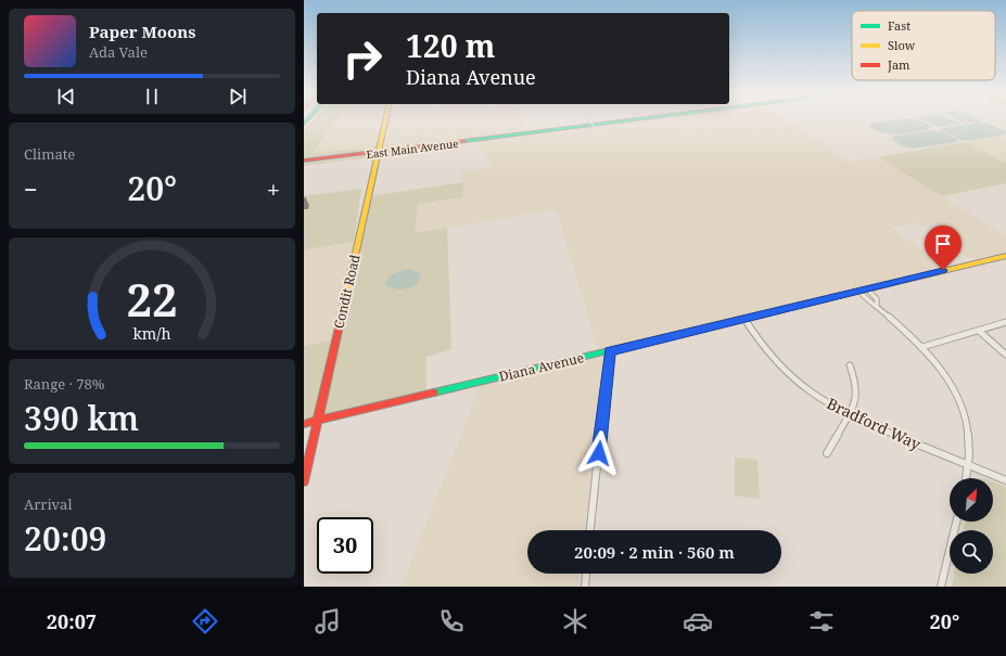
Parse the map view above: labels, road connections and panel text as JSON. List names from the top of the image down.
{
  "streets": {
    "main road": ["East Main Avenue", "Condit Road", "Diana Avenue"],
    "street": ["Bradford Way"]
  },
  "crossings": [
    ["East Main Avenue", "Condit Road"],
    ["Condit Road", "Diana Avenue"],
    ["Diana Avenue", "Bradford Way"]
  ],
  "legend": ["Fast", "Slow", "Jam"],
  "north": "top right",
  "page": {
    "turn": ["120 m", "Diana Avenue"],
    "song": ["Paper Moons", "Ada Vale"],
    "tile": [
      "Climate",
      ["Range · 78%", "390 km"],
      ["Arrival", "20:09"]
    ],
    "heat": ["−", "20°", "+"],
    "limit": "30",
    "trip": "20:09 · 2 min · 560 m",
    "tabs": ["20:07", "20°"],
    "gauge": ["22", "km/h"]
  }
}
